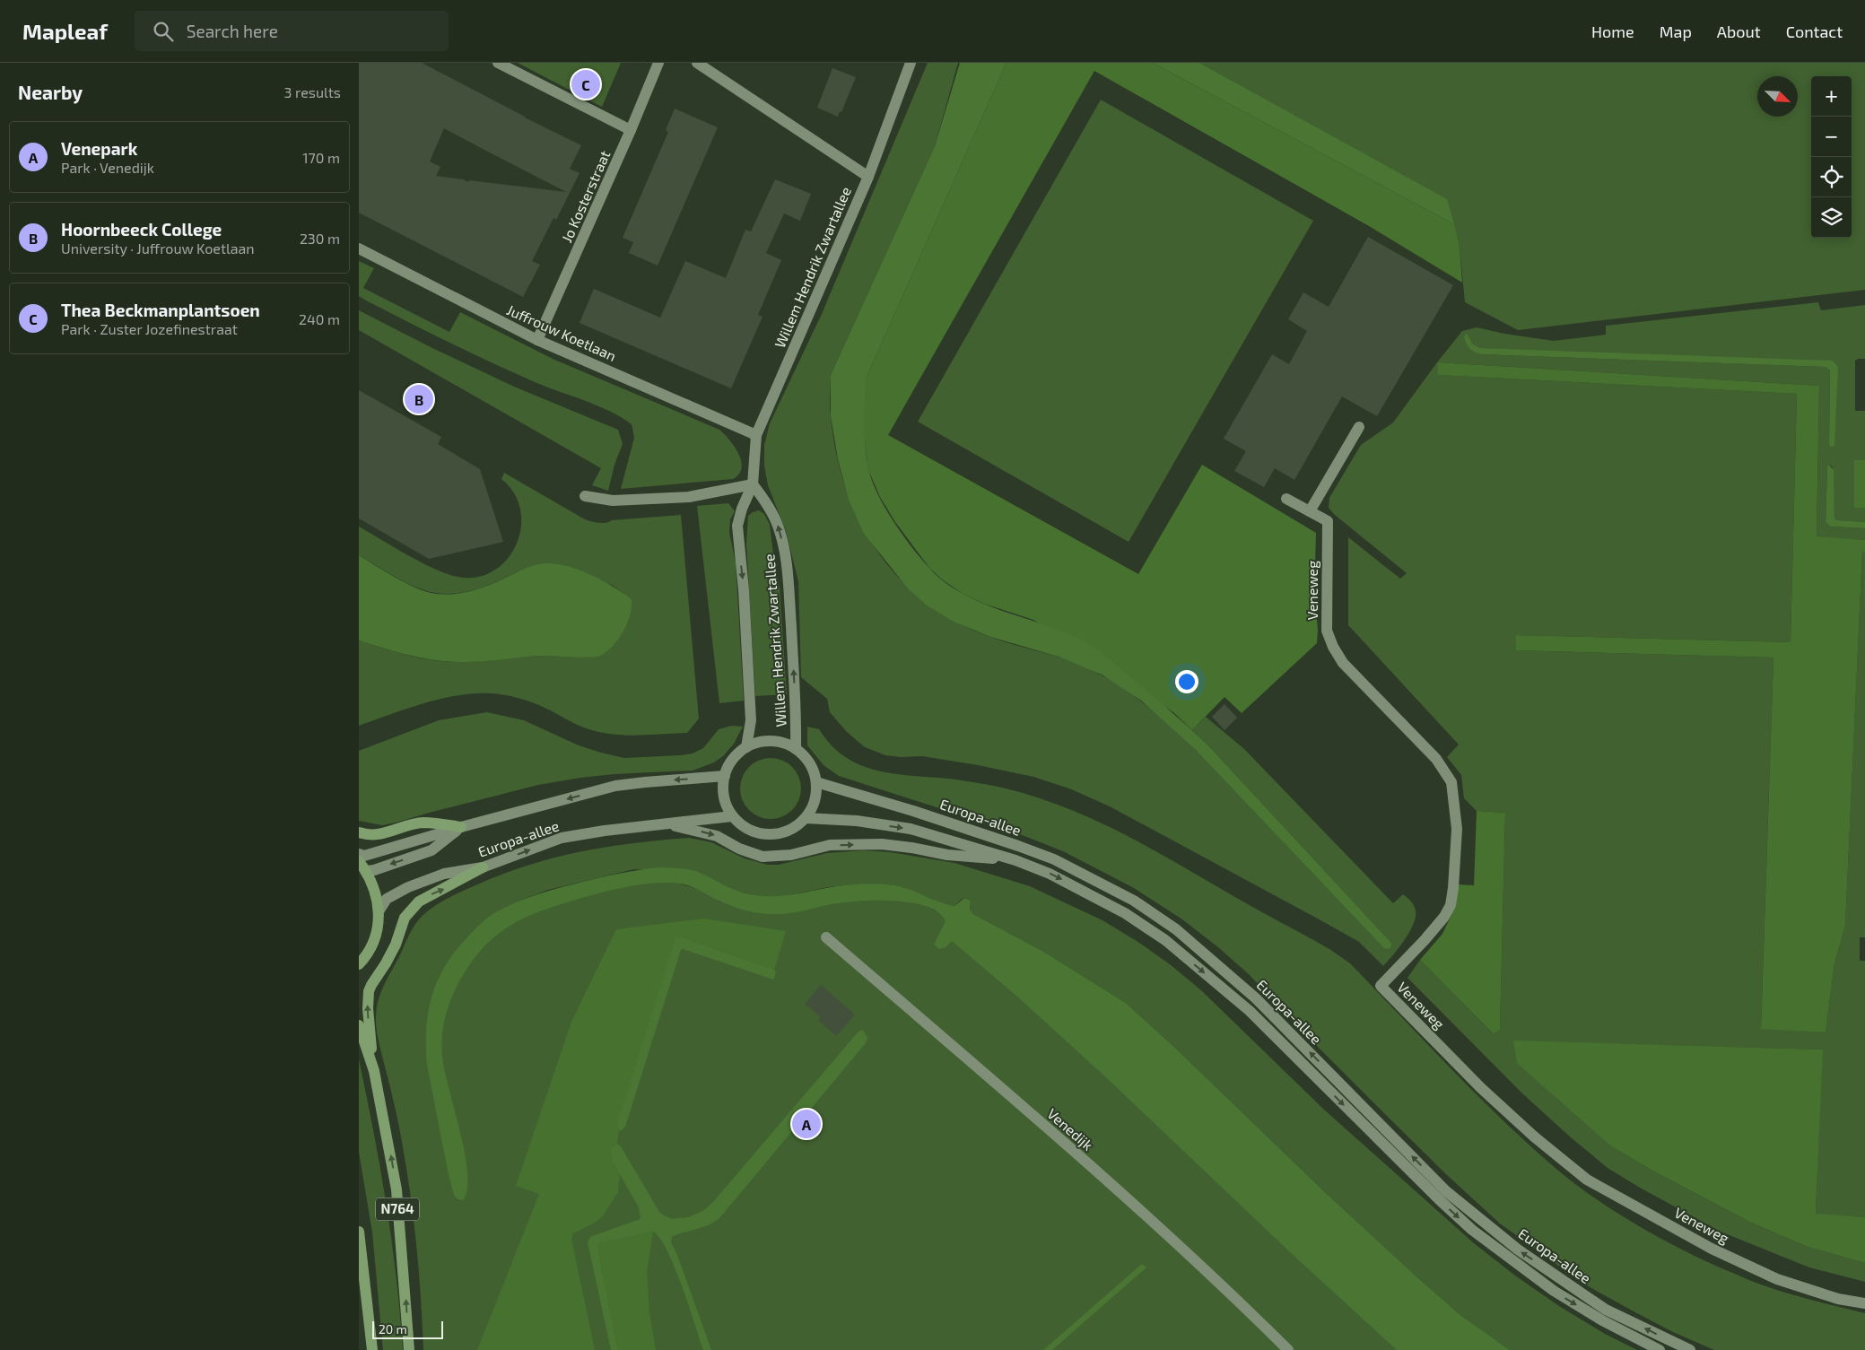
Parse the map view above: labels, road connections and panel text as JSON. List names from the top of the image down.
{
  "streets": {
    "main road": ["N764"],
    "street": [
      "Jo Kosterstraat",
      "Willem Hendrik Zwartallee",
      "Juffrouw Koetlaan",
      "Veneweg",
      "Europa-allee",
      "Venedijk"
    ]
  },
  "crossings": [
    ["Jo Kosterstraat", "Juffrouw Koetlaan"],
    ["Willem Hendrik Zwartallee", "Juffrouw Koetlaan"],
    ["Willem Hendrik Zwartallee", "Europa-allee"],
    ["Europa-allee", "N764"]
  ],
  "scale_bar": "20 m",
  "north": "bottom right",
  "page": {
    "header": "Mapleaf",
    "search": "Search here",
    "nav": [
      "Home",
      "Map",
      "About",
      "Contact"
    ],
    "heading": ["Nearby", "3 results"],
    "pins": ["C", "B", "A"],
    "map_buttons": ["+", "−"],
    "list": [
      {
        "mark": "A",
        "name": "Venepark",
        "note": "Park · Venedijk",
        "value": "170 m"
      },
      {
        "mark": "B",
        "name": "Hoornbeeck College",
        "note": "University · Juffrouw Koetlaan",
        "value": "230 m"
      },
      {
        "mark": "C",
        "name": "Thea Beckmanplantsoen",
        "note": "Park · Zuster Jozefinestraat",
        "value": "240 m"
      }
    ],
    "scale": "20 m"
  }
}
